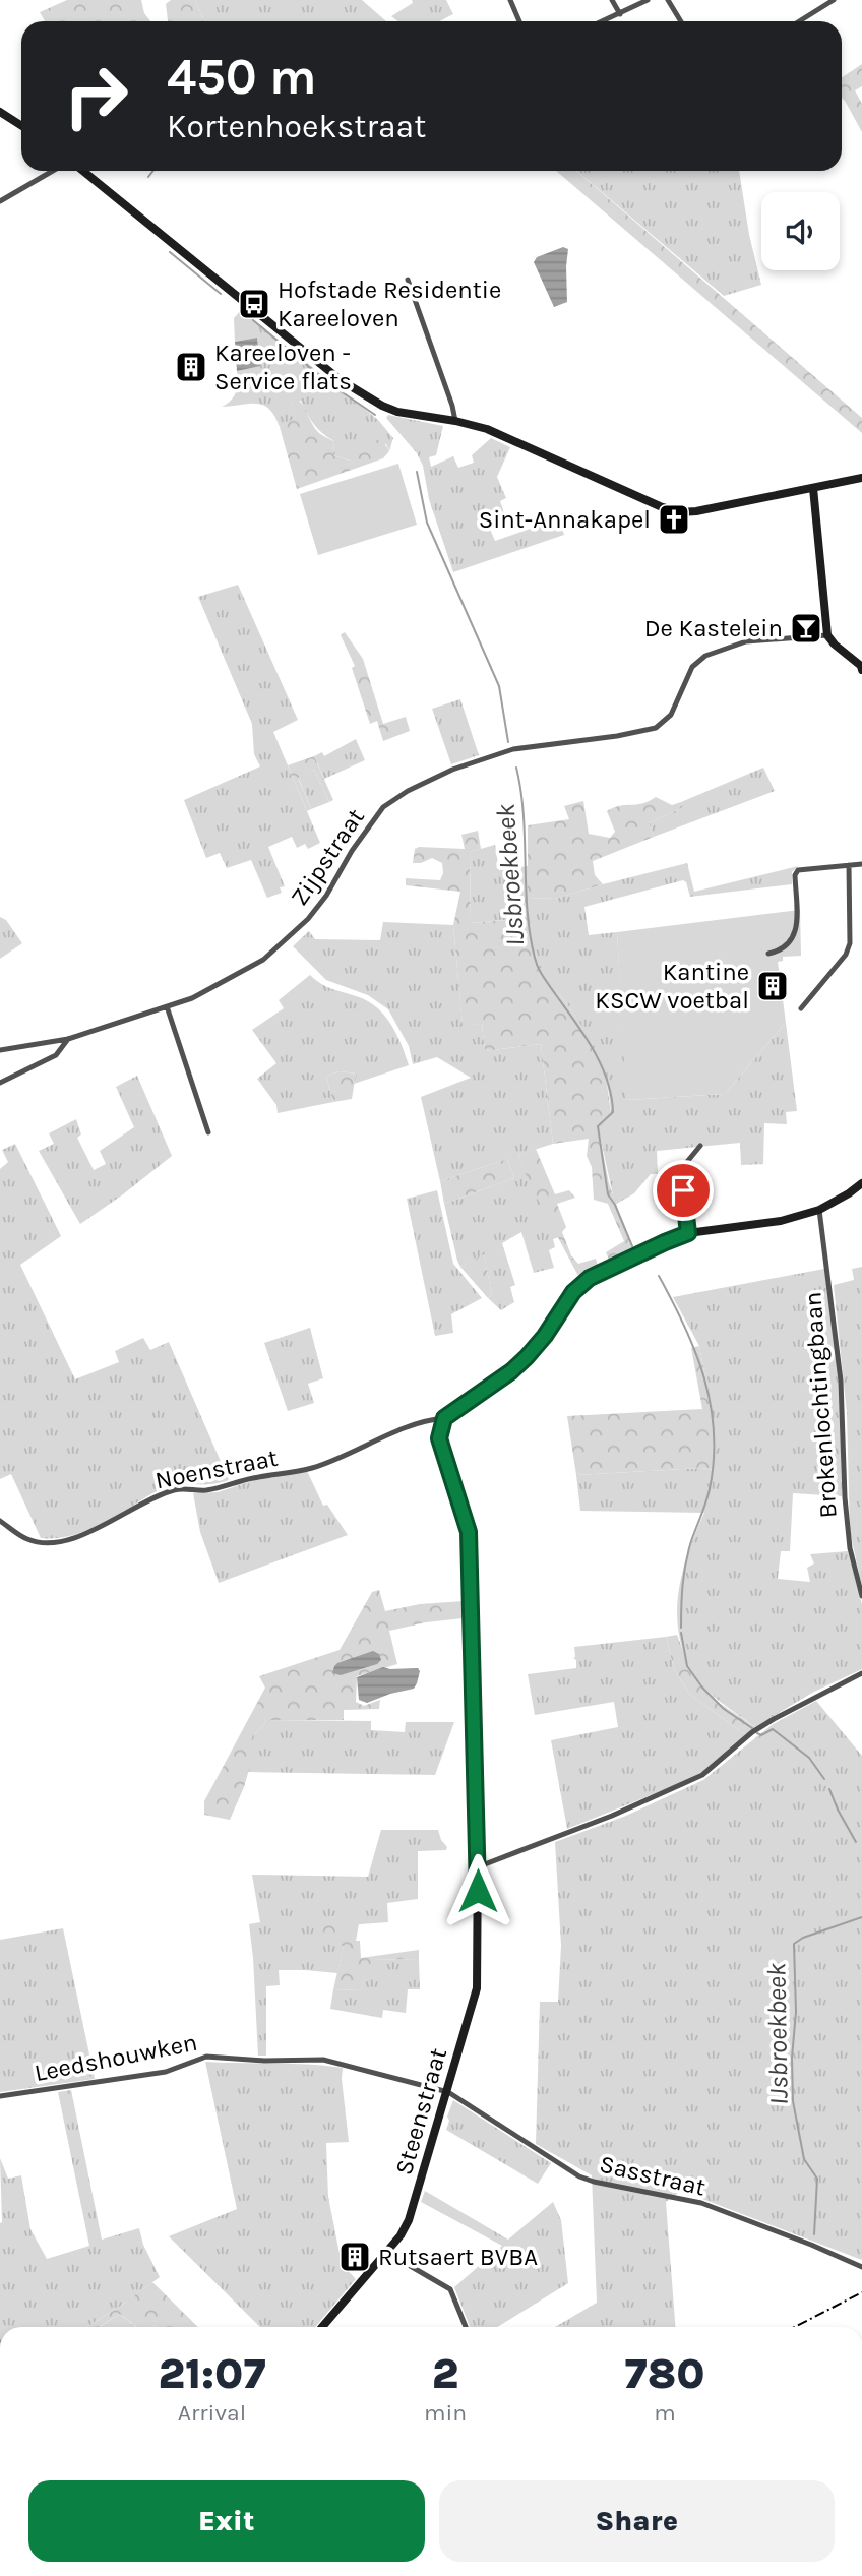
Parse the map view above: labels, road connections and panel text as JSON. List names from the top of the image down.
{
  "streets": {
    "street": [
      "Zijpstraat",
      "Brokenlochtingbaan",
      "Noenstraat",
      "Leedshouwken",
      "Steenstraat",
      "Sasstraat"
    ]
  },
  "crossings": [
    ["Noenstraat", "Steenstraat"],
    ["Leedshouwken", "Steenstraat"],
    ["Leedshouwken", "Sasstraat"],
    ["Steenstraat", "Sasstraat"]
  ],
  "water": ["IJsbroekbeek"],
  "places": {
    "bus stop": ["Hofstade Residentie Kareeloven"],
    "building": ["Kareeloven - Service flats", "Kantine KSCW voetbal", "Rutsaert BVBA"],
    "church": ["Sint-Annakapel"],
    "bar": ["De Kastelein"]
  },
  "page": {
    "turn": ["450 m", "Kortenhoekstraat"],
    "eta": [
      "21:07",
      "Arrival",
      "2",
      "min",
      "780",
      "m"
    ],
    "buttons": ["Exit", "Share"]
  }
}
